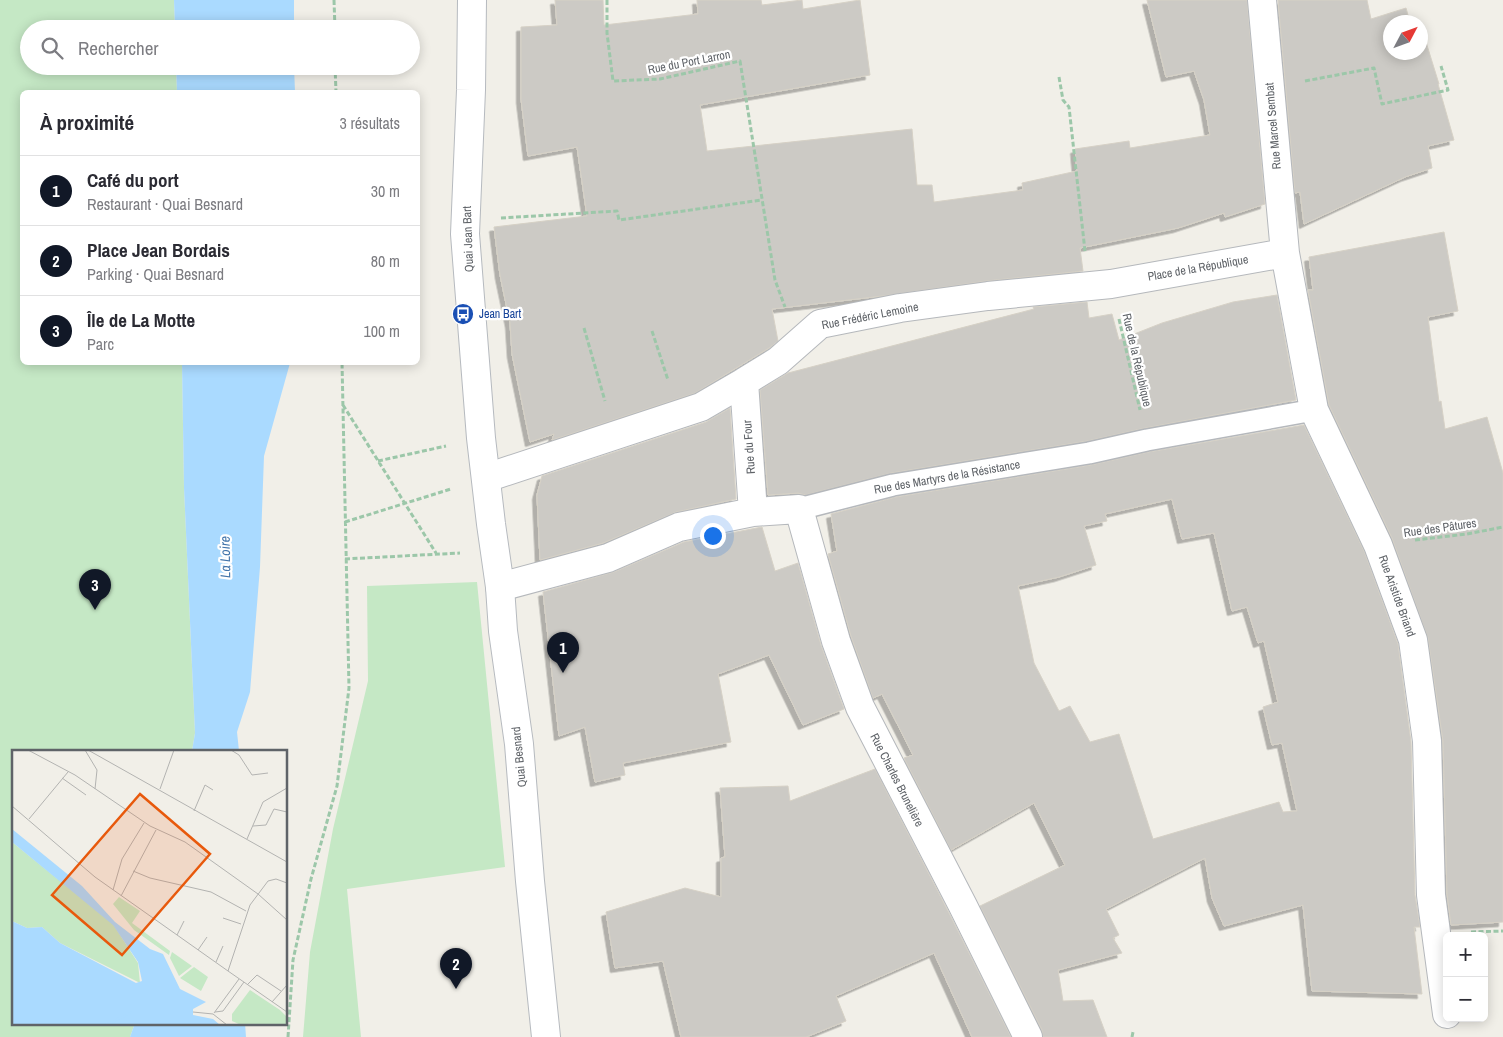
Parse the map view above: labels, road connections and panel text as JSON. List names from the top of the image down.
{
  "streets": {
    "street": [
      "Rue Marcel Sembat",
      "Quai Jean Bart",
      "Place de la République",
      "Rue Frédéric Lemoine",
      "Rue du Four",
      "Rue des Martyrs de la Résistance",
      "Rue Aristide Briand",
      "Quai Besnard",
      "Rue Charles Brunelière"
    ],
    "path": ["Rue du Port Larron", "Rue de la République", "Rue des Pâtures"]
  },
  "crossings": [
    ["Rue du Port Larron", "Rue Frédéric Lemoine"],
    ["Rue Marcel Sembat", "Place de la République"],
    ["Rue Marcel Sembat", "Rue Aristide Briand"],
    ["Quai Jean Bart", "Rue Frédéric Lemoine"],
    ["Quai Jean Bart", "Quai Besnard"],
    ["Place de la République", "Rue Frédéric Lemoine"],
    ["Place de la République", "Rue de la République"],
    ["Place de la République", "Rue Aristide Briand"],
    ["Rue Frédéric Lemoine", "Rue de la République"],
    ["Rue Frédéric Lemoine", "Rue du Four"],
    ["Rue Frédéric Lemoine", "Quai Besnard"],
    ["Rue de la République", "Rue des Martyrs de la Résistance"],
    ["Rue du Four", "Rue des Martyrs de la Résistance"],
    ["Rue des Martyrs de la Résistance", "Rue Aristide Briand"],
    ["Rue des Martyrs de la Résistance", "Quai Besnard"],
    ["Rue des Martyrs de la Résistance", "Rue Charles Brunelière"],
    ["Rue des Pâtures", "Rue Aristide Briand"]
  ],
  "water": ["La Loire"],
  "places": {
    "bus stop": ["Jean Bart"]
  },
  "north": "top right",
  "page": {
    "search": "Rechercher",
    "heading": ["À proximité", "3 résultats"],
    "list": [
      {
        "mark": "1",
        "name": "Café du port",
        "note": "Restaurant · Quai Besnard",
        "value": "30 m"
      },
      {
        "mark": "2",
        "name": "Place Jean Bordais",
        "note": "Parking · Quai Besnard",
        "value": "80 m"
      },
      {
        "mark": "3",
        "name": "Île de La Motte",
        "note": "Parc",
        "value": "100 m"
      }
    ],
    "pins": ["3", "1", "2"],
    "map_buttons": ["+", "−"]
  }
}
